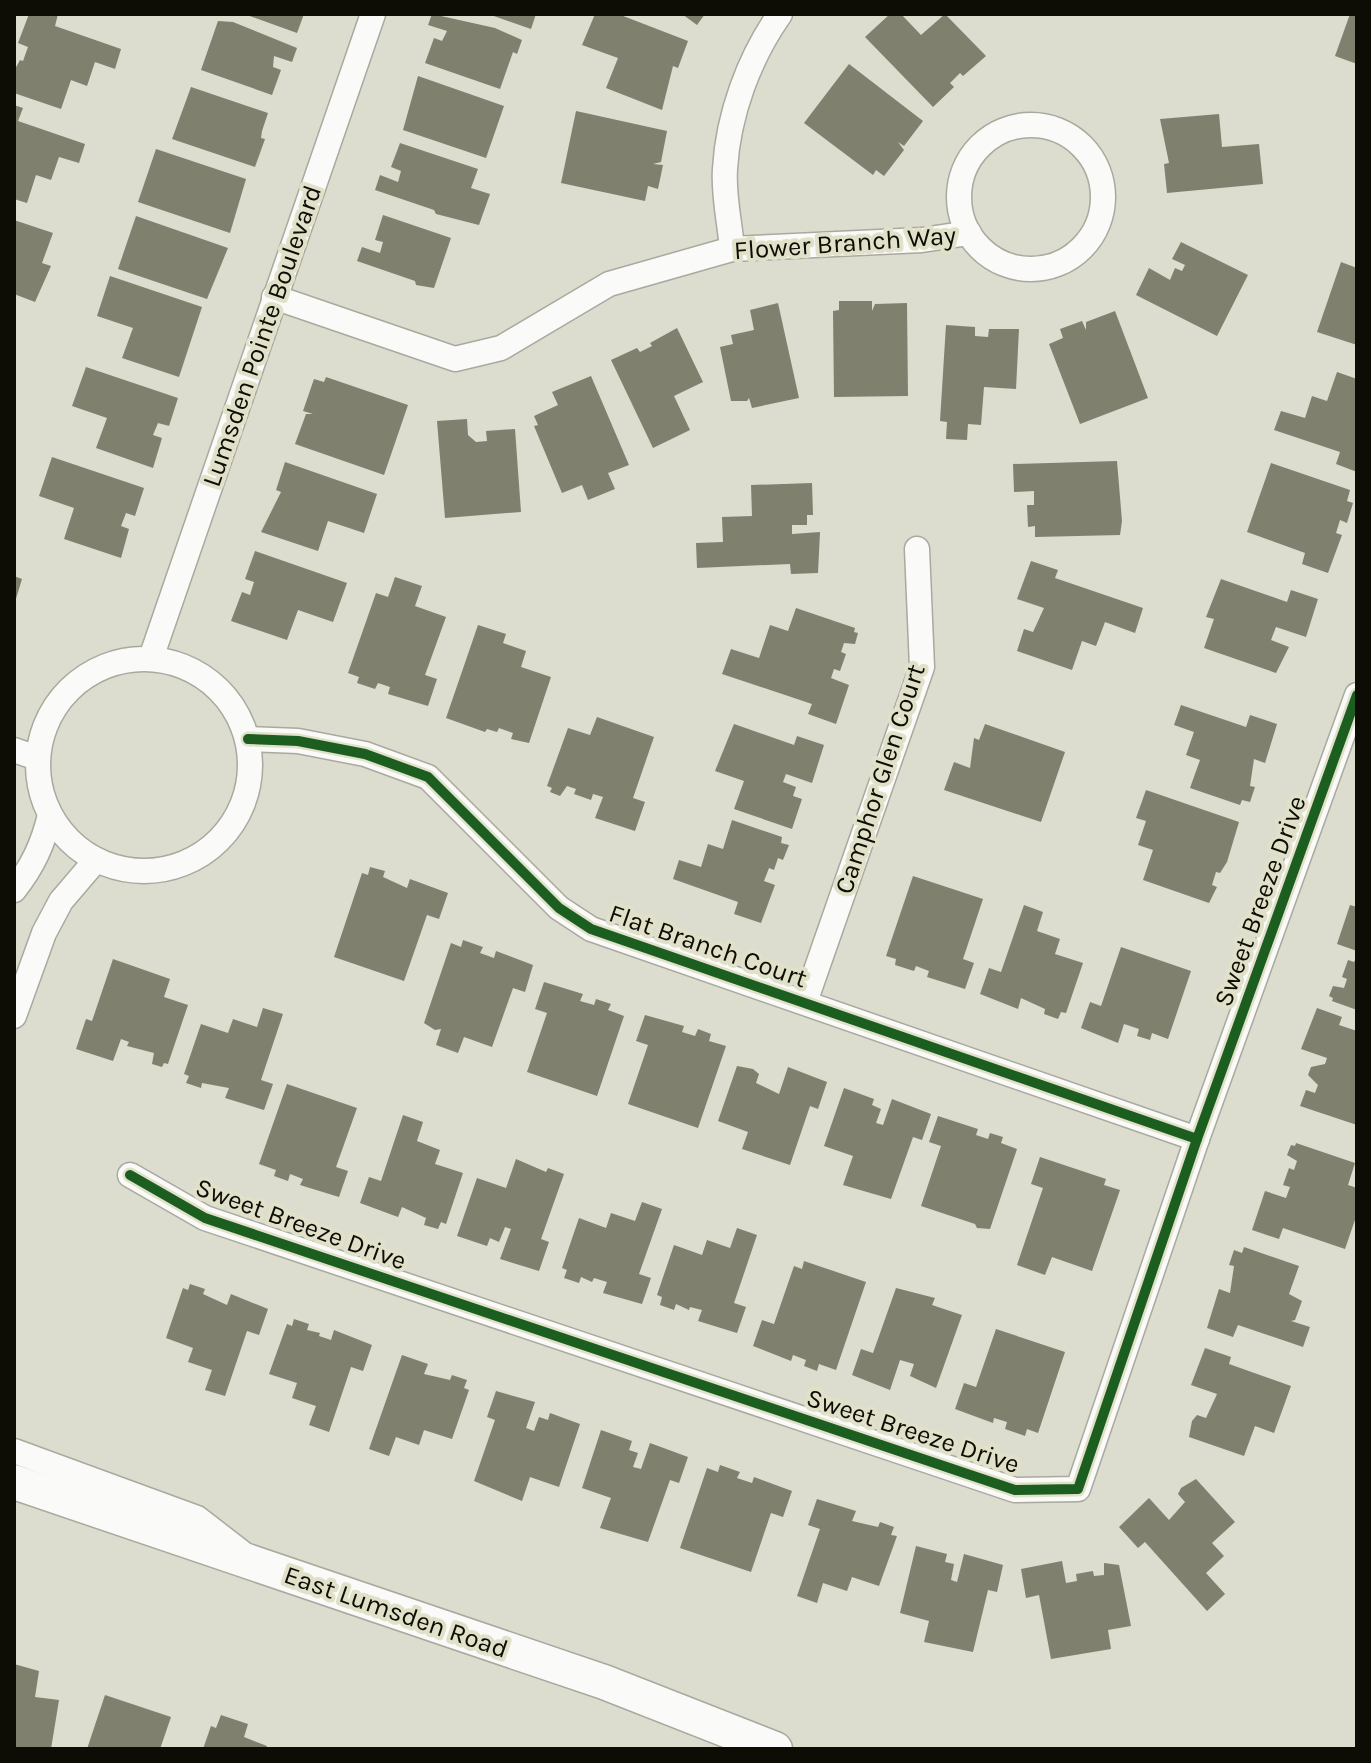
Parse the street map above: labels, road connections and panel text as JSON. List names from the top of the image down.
{
  "streets": {
    "street": [
      "Flower Branch Way",
      "Lumsden Pointe Boulevard",
      "Camphor Glen Court",
      "Sweet Breeze Drive",
      "Flat Branch Court",
      "East Lumsden Road"
    ]
  },
  "crossings": [
    ["Flower Branch Way", "Lumsden Pointe Boulevard"],
    ["Lumsden Pointe Boulevard", "Flat Branch Court"],
    ["Camphor Glen Court", "Flat Branch Court"],
    ["Sweet Breeze Drive", "Flat Branch Court"]
  ]
}
